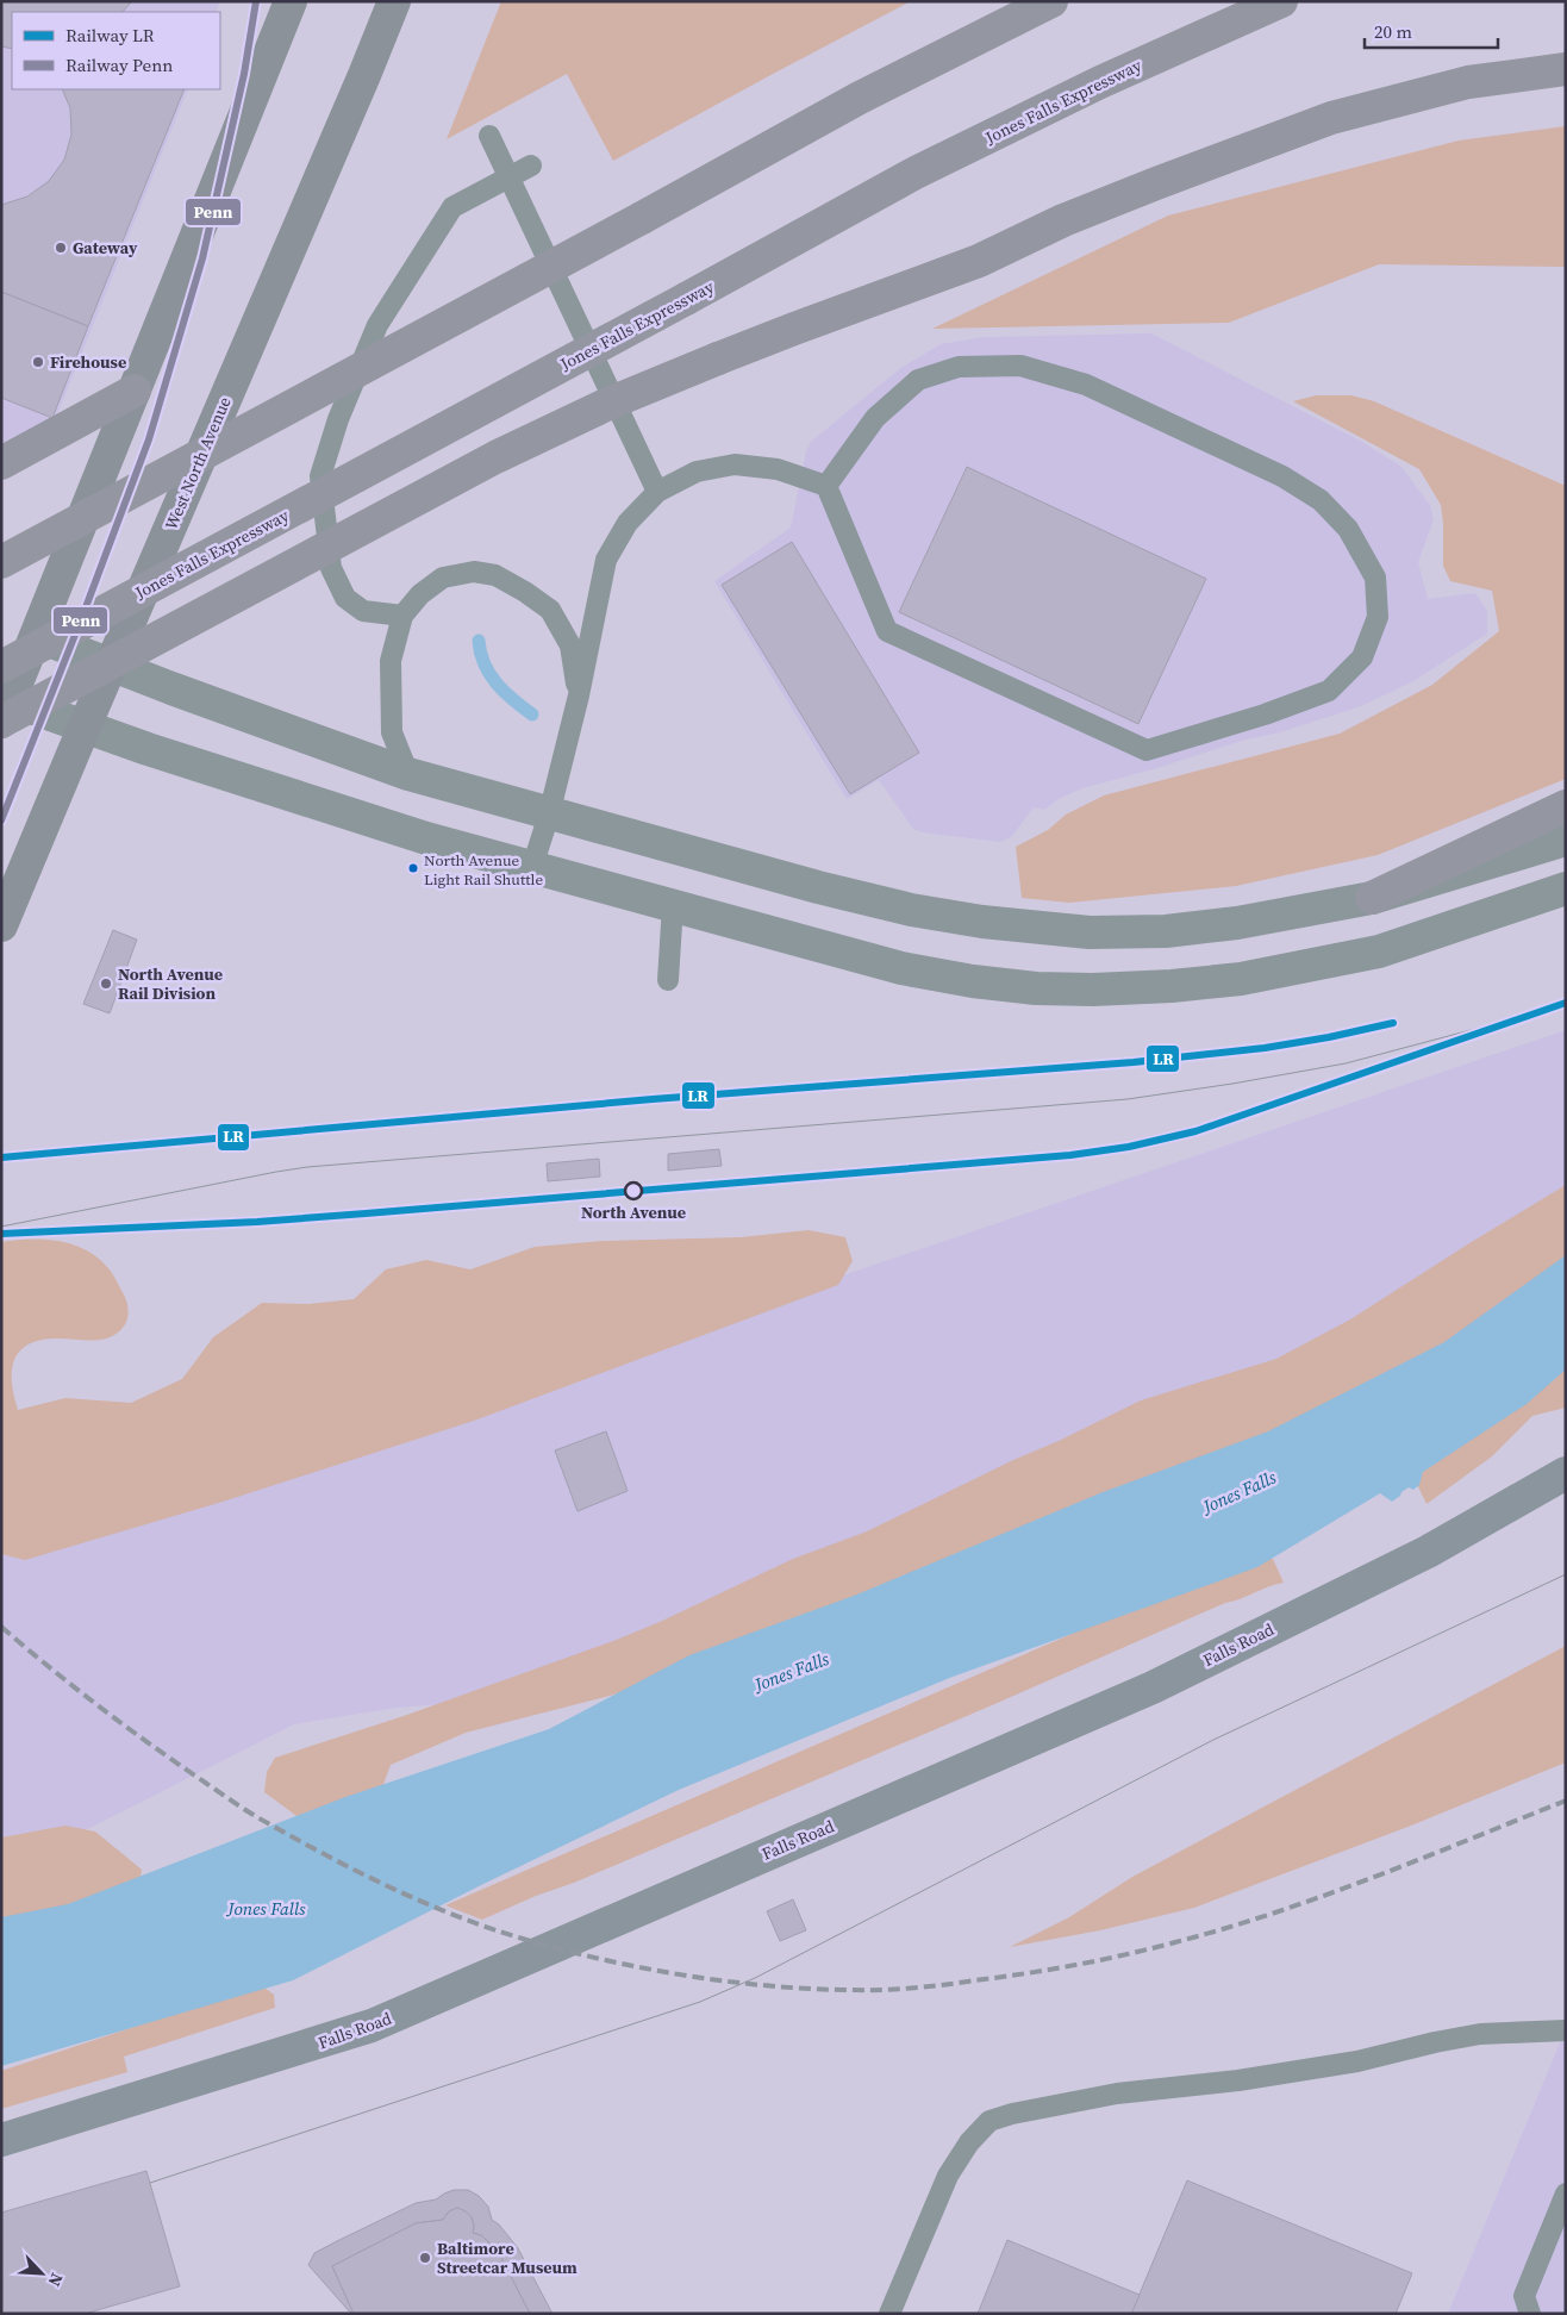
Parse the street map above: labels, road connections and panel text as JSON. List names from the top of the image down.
{
  "streets": {
    "highway": ["Jones Falls Expressway"],
    "main road": ["West North Avenue", "Falls Road"]
  },
  "water": ["Jones Falls"],
  "places": [
    "Gateway",
    "Firehouse",
    "North Avenue Light Rail Shuttle",
    "North Avenue Rail Division",
    "North Avenue",
    "Baltimore Streetcar Museum"
  ],
  "lines": ["rail line Penn", "rail line LR"],
  "legend": ["Railway LR", "Railway Penn"],
  "scale_bar": "20 m",
  "north": "bottom right"
}
